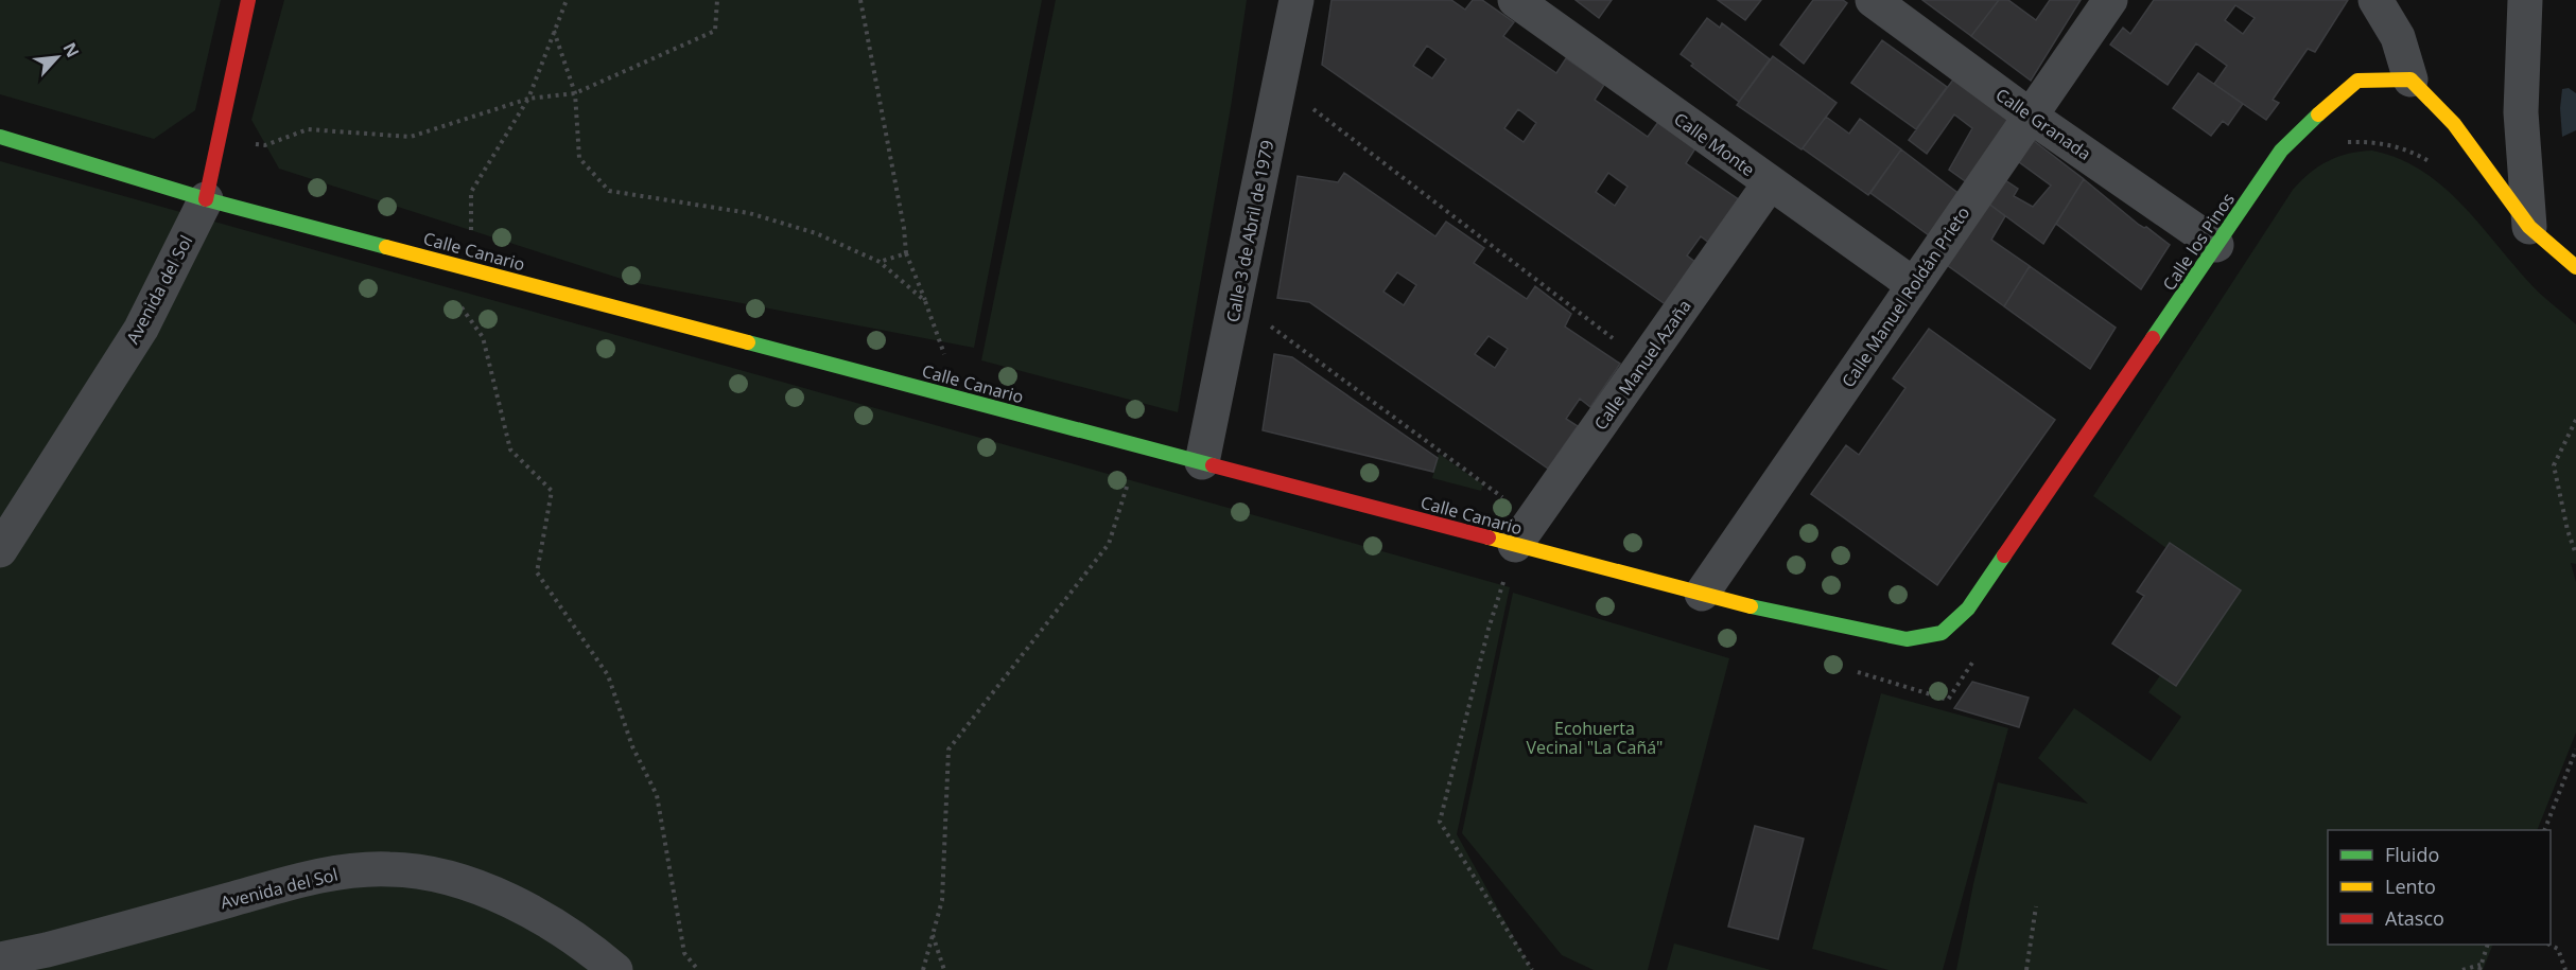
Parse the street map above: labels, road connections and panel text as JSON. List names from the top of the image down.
{
  "streets": {
    "street": [
      "Calle Granada",
      "Calle Monte",
      "Calle 3 de Abril de 1979",
      "Calle los Pinos",
      "Calle Canario",
      "Avenida del Sol",
      "Calle Manuel Roldán Prieto",
      "Calle Manuel Azaña"
    ]
  },
  "crossings": [
    ["Calle Granada", "Calle los Pinos"],
    ["Calle Granada", "Calle Manuel Roldán Prieto"],
    ["Calle Monte", "Calle Manuel Roldán Prieto"],
    ["Calle Monte", "Calle Manuel Azaña"],
    ["Calle 3 de Abril de 1979", "Calle Canario"],
    ["Calle los Pinos", "Calle Canario"],
    ["Calle Canario", "Avenida del Sol"],
    ["Calle Canario", "Calle Manuel Roldán Prieto"],
    ["Calle Canario", "Calle Manuel Azaña"]
  ],
  "parks": ["Ecohuerta Vecinal \"La Cañá\""],
  "legend": ["Fluido", "Lento", "Atasco"],
  "north": "top right"
}
